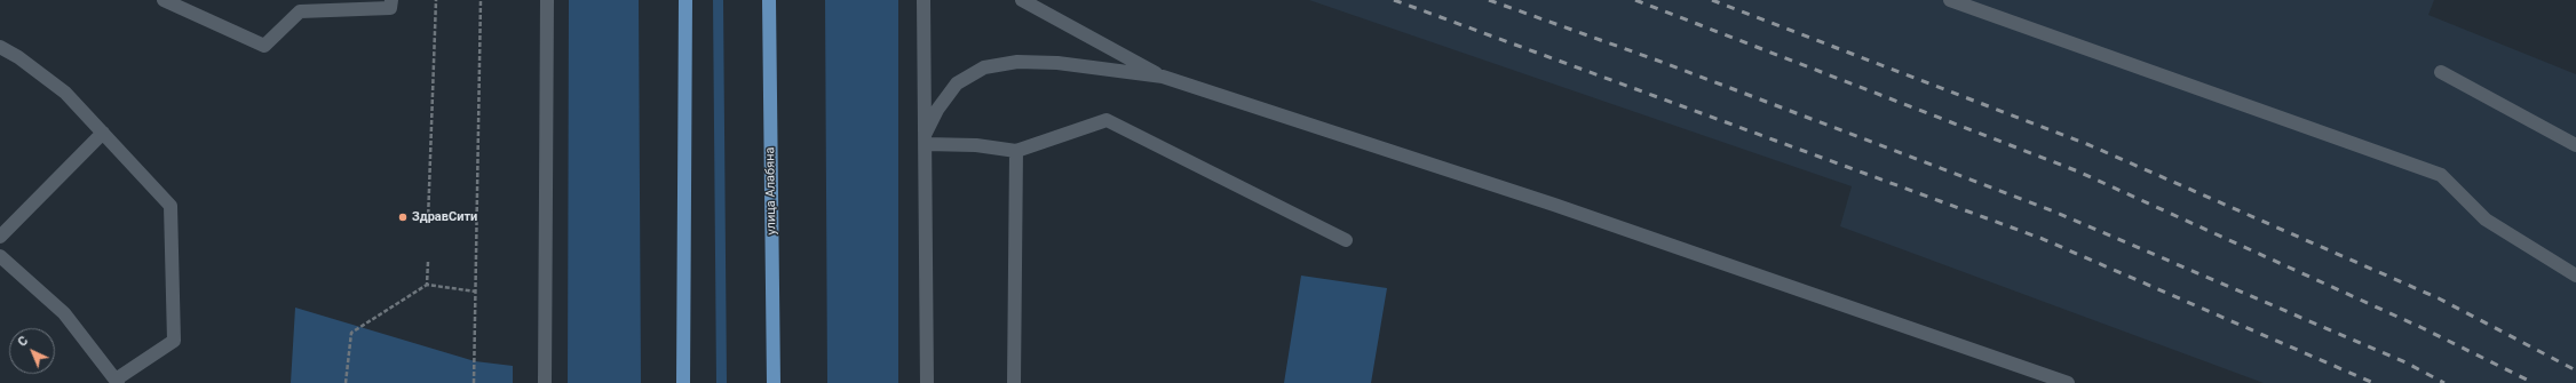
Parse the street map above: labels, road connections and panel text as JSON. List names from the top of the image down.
{
  "streets": {
    "main road": ["улица Алабяна"]
  },
  "places": ["ЗдравСити"],
  "north": "top left"
}
